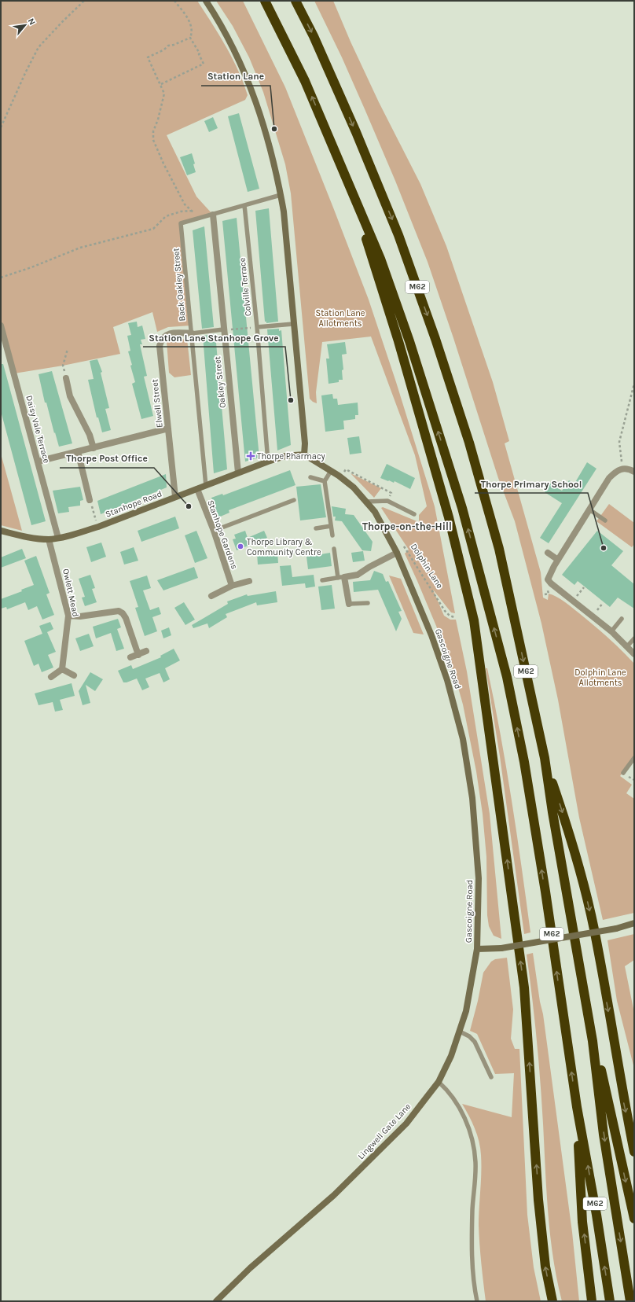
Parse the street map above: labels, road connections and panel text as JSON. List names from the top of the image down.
{
  "streets": {
    "highway": ["M62"],
    "street": [
      "Oakley Street",
      "Elwell Street",
      "Daisy Vale Terrace",
      "Stanhope Road",
      "Stanhope Gardens",
      "Owlett Mead",
      "Gascoigne Road",
      "Lingwell Gate Lane"
    ],
    "lane": ["Back Oakley Street", "Colville Terrace"],
    "path": ["Dolphin Lane"]
  },
  "crossings": [
    ["Back Oakley Street", "Colville Terrace"],
    ["Back Oakley Street", "Oakley Street"],
    ["Back Oakley Street", "Elwell Street"],
    ["Back Oakley Street", "Stanhope Road"],
    ["Colville Terrace", "Stanhope Road"],
    ["Oakley Street", "Stanhope Road"],
    ["Elwell Street", "Stanhope Road"],
    ["Daisy Vale Terrace", "Stanhope Road"],
    ["Stanhope Road", "Stanhope Gardens"],
    ["Stanhope Road", "Owlett Mead"],
    ["Gascoigne Road", "Lingwell Gate Lane"]
  ],
  "districts": ["Thorpe-on-the-Hill"],
  "parks": ["Station Lane Allotments", "Dolphin Lane Allotments"],
  "places": {
    "other": [
      "Station Lane",
      "Station Lane Stanhope Grove",
      "Thorpe Post Office",
      "Thorpe Library & Community Centre",
      "Thorpe Primary School"
    ],
    "health": ["Thorpe Pharmacy"]
  },
  "north": "top right"
}
